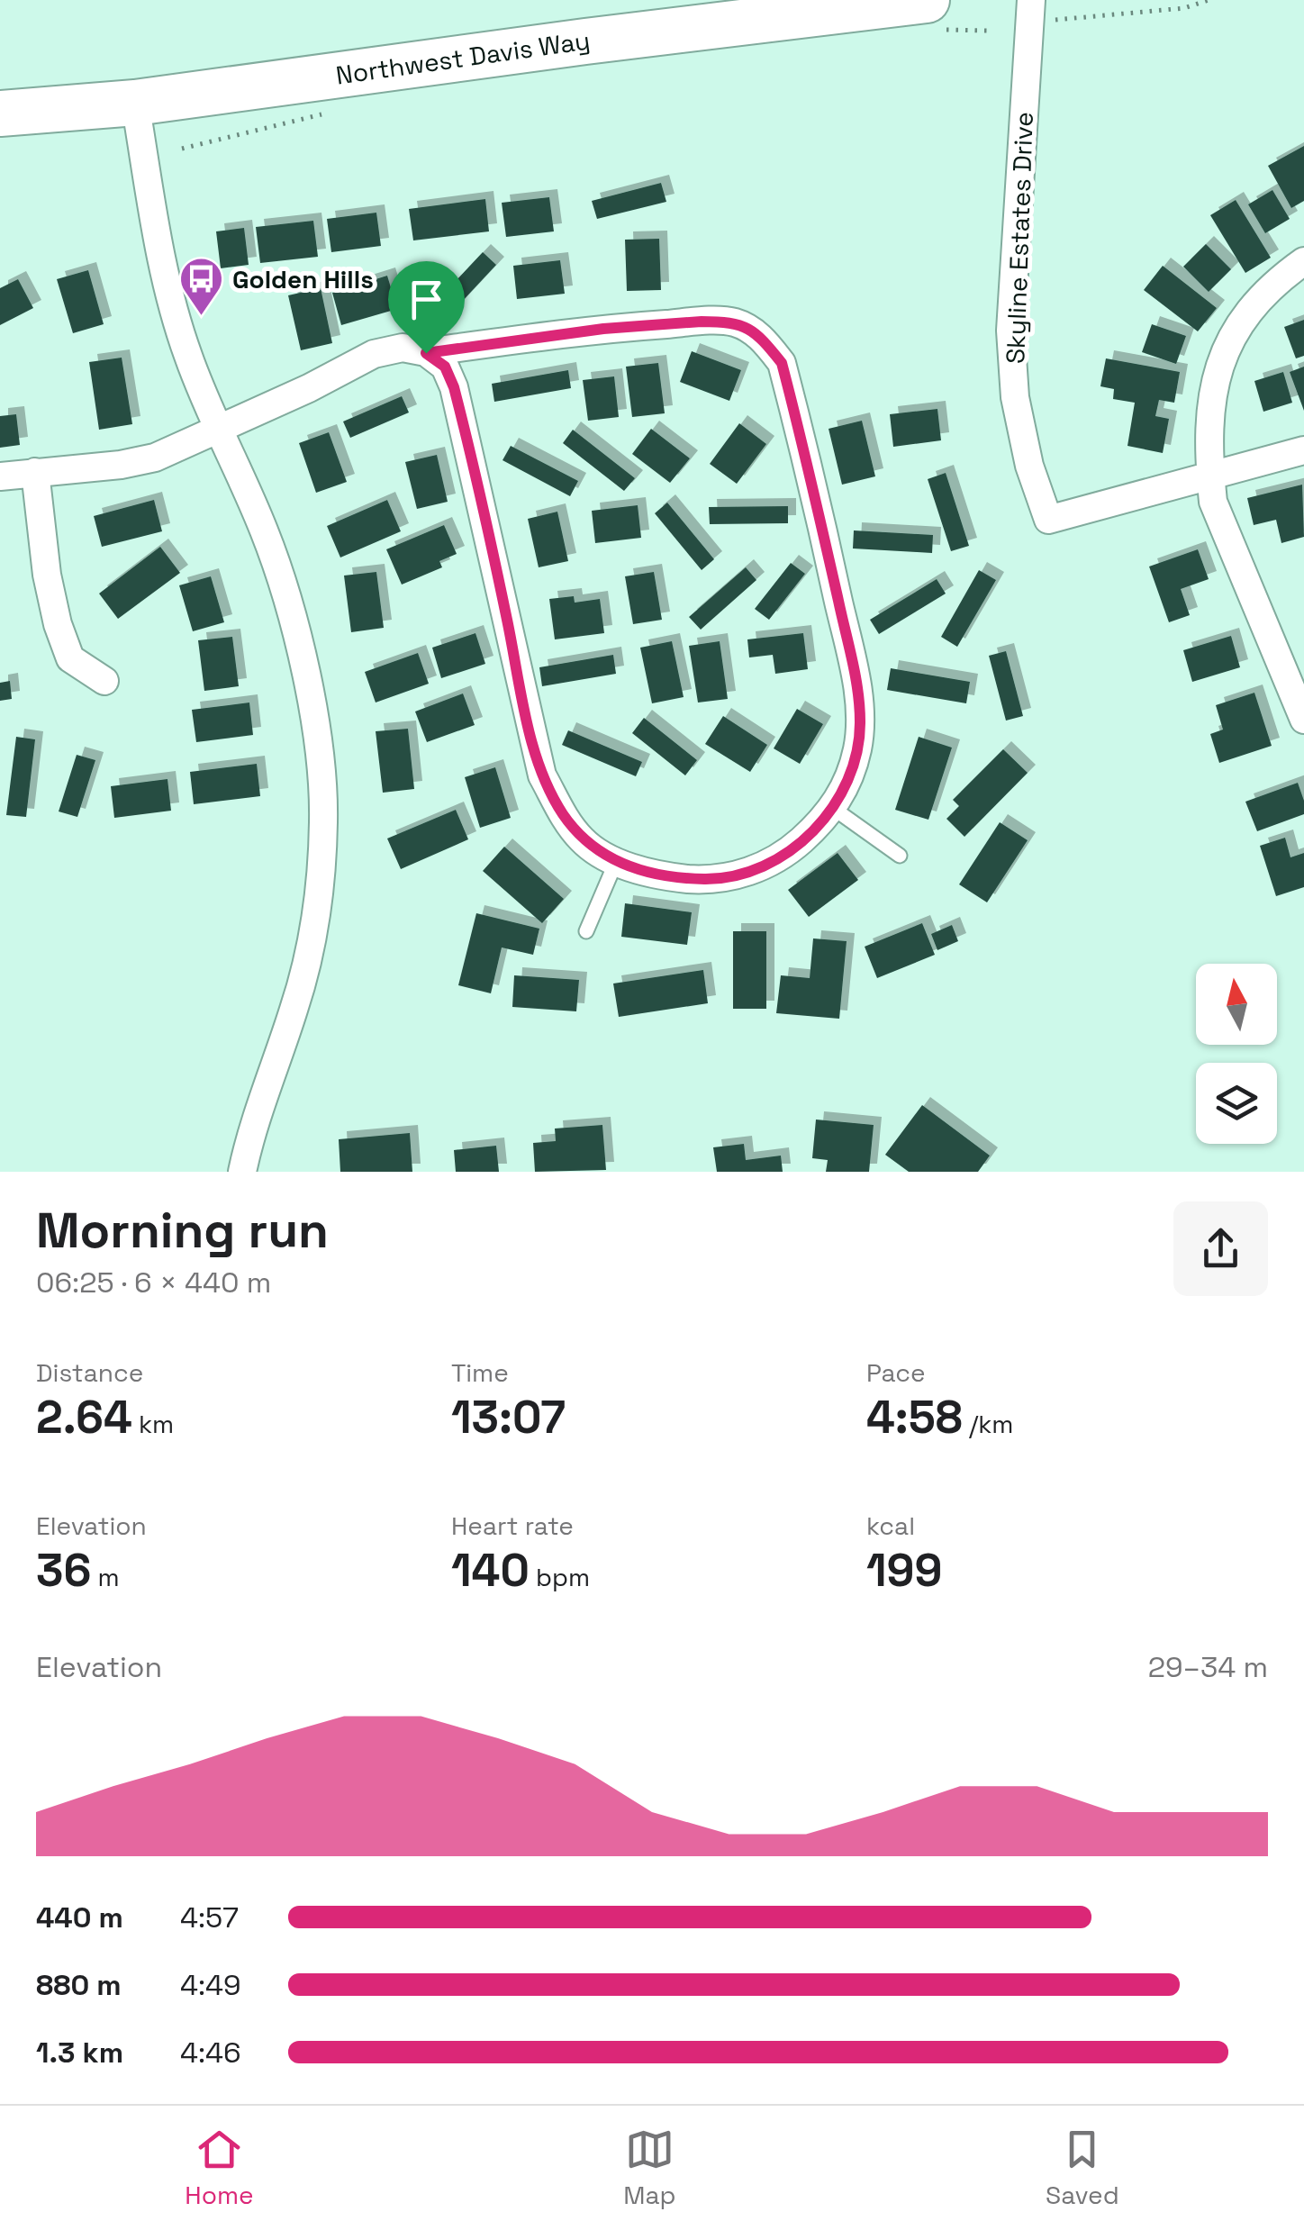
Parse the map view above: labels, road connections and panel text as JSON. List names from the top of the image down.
{
  "streets": {
    "main road": ["Northwest Davis Way"],
    "street": ["Skyline Estates Drive"]
  },
  "places": {
    "bus stop": ["Golden Hills"]
  },
  "north": "top",
  "page": {
    "heading": ["Morning run", "06:25 · 6 × 440 m"],
    "stats": [
      ["Distance", "2.64 km"],
      ["Time", "13:07"],
      ["Pace", "4:58 /km"],
      ["Elevation", "36 m"],
      ["Heart rate", "140 bpm"],
      ["kcal", "199"]
    ],
    "chart": ["Elevation", "29–34 m"],
    "list": [
      {
        "name": "440 m",
        "note": "4:57"
      },
      {
        "name": "880 m",
        "note": "4:49"
      },
      {
        "name": "1.3 km",
        "note": "4:46"
      }
    ],
    "tabs": ["Home", "Map", "Saved"]
  }
}
